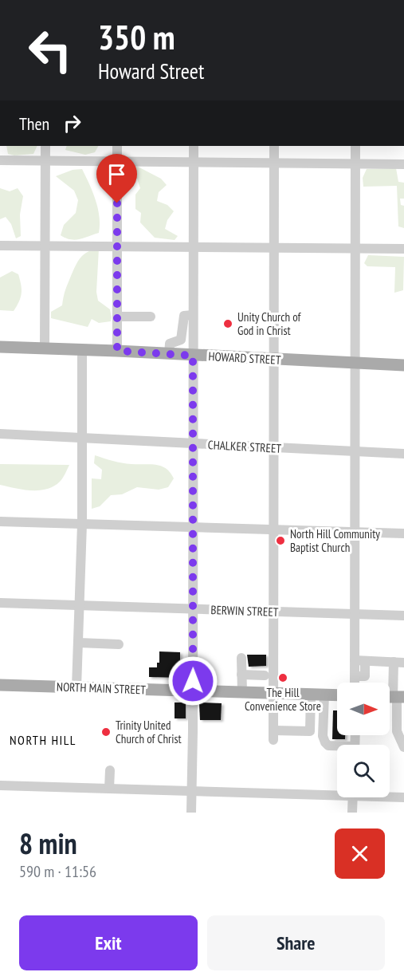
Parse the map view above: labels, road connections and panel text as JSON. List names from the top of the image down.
{
  "streets": {
    "main road": ["HOWARD STREET", "NORTH MAIN STREET"],
    "street": ["CHALKER STREET", "BERWIN STREET"]
  },
  "districts": ["NORTH HILL"],
  "places": [
    "Unity Church of God in Christ",
    "North Hill Community Baptist Church",
    "The Hill Convenience Store",
    "Trinity United Church of Christ"
  ],
  "north": "right",
  "page": {
    "turn": ["350 m", "Howard Street"],
    "then": "Then",
    "heading": ["8 min", "590 m · 11:56"],
    "buttons": ["Exit", "Share"]
  }
}
